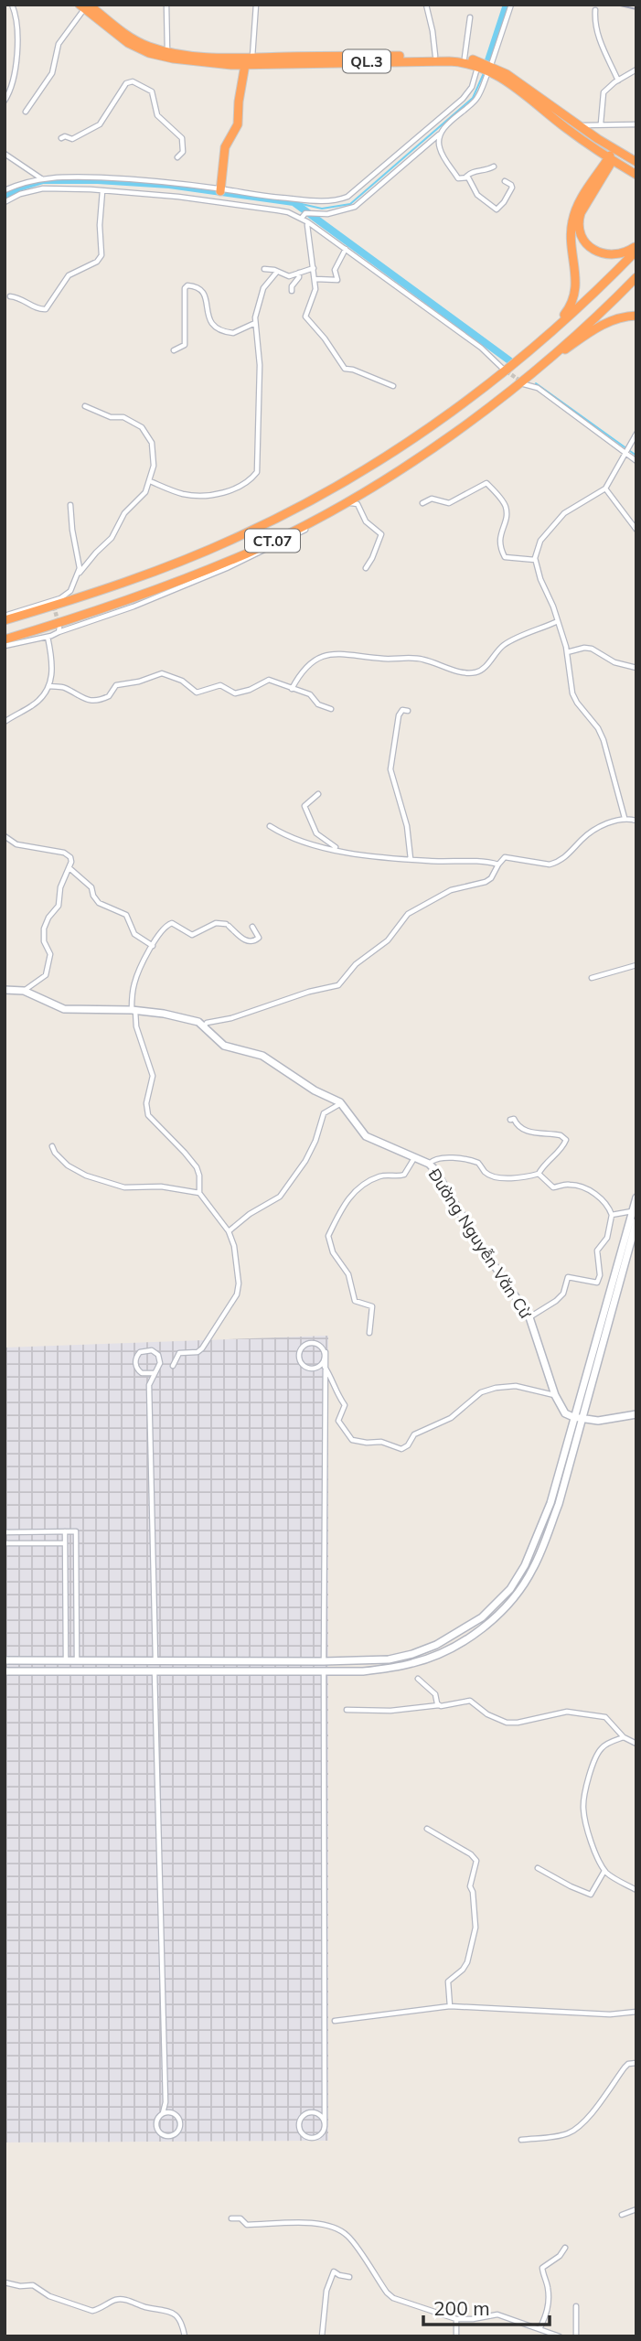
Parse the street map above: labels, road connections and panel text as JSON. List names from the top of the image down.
{
  "streets": {
    "highway": ["QL.3", "CT.07"],
    "street": ["Đường Nguyễn Văn Cừ"]
  },
  "scale_bar": "200 m"
}
